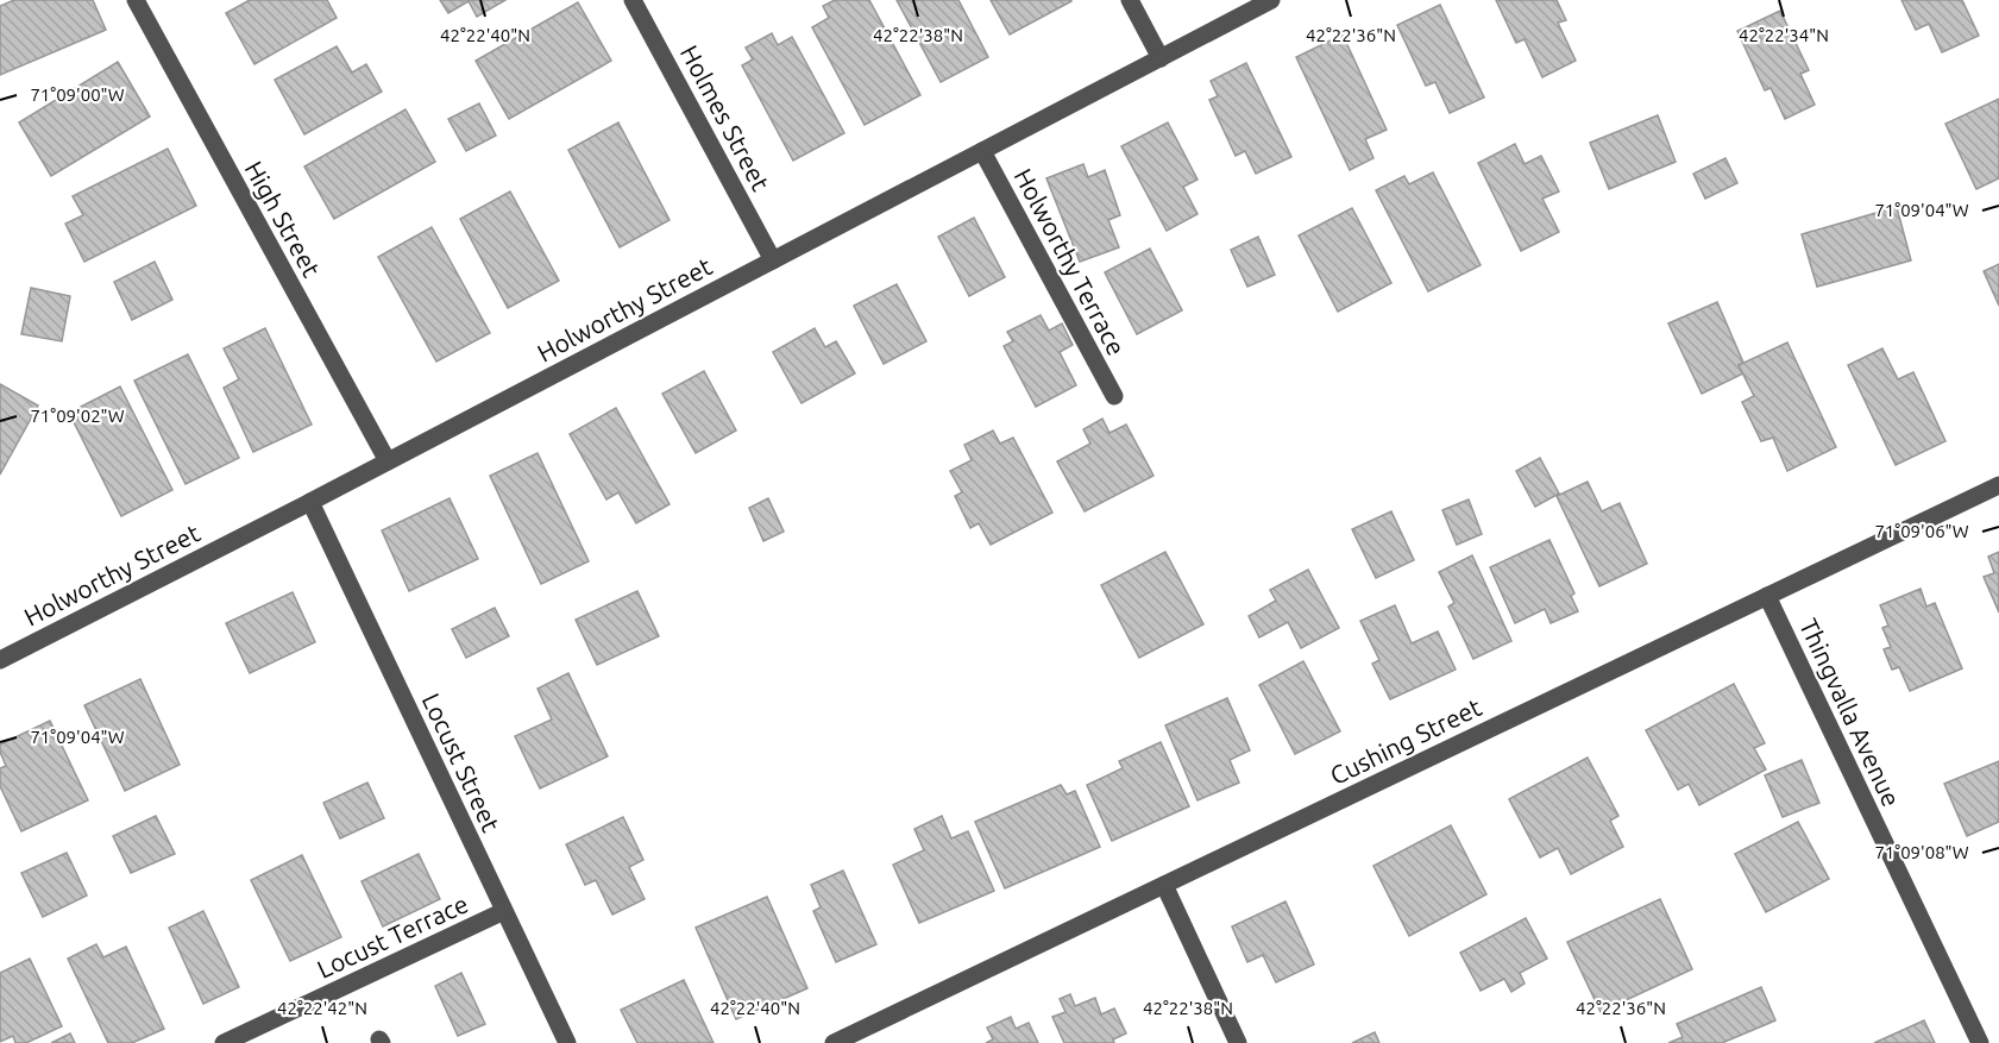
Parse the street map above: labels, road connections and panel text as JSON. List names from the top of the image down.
{
  "streets": {
    "street": [
      "Holmes Street",
      "High Street",
      "Holworthy Terrace",
      "Holworthy Street",
      "Thingvalla Avenue",
      "Cushing Street",
      "Locust Street",
      "Locust Terrace"
    ]
  },
  "crossings": [
    ["Holmes Street", "Holworthy Street"],
    ["High Street", "Holworthy Street"],
    ["Holworthy Terrace", "Holworthy Street"],
    ["Holworthy Street", "Locust Street"],
    ["Thingvalla Avenue", "Cushing Street"],
    ["Locust Street", "Locust Terrace"]
  ],
  "coordinates": [
    "42°22'34\"N",
    "42°22'40\"N",
    "42°22'38\"N",
    "42°22'36\"N",
    "71°09'00\"W",
    "71°09'04\"W",
    "71°09'02\"W",
    "71°09'06\"W",
    "71°09'08\"W",
    "42°22'42\"N"
  ]
}
